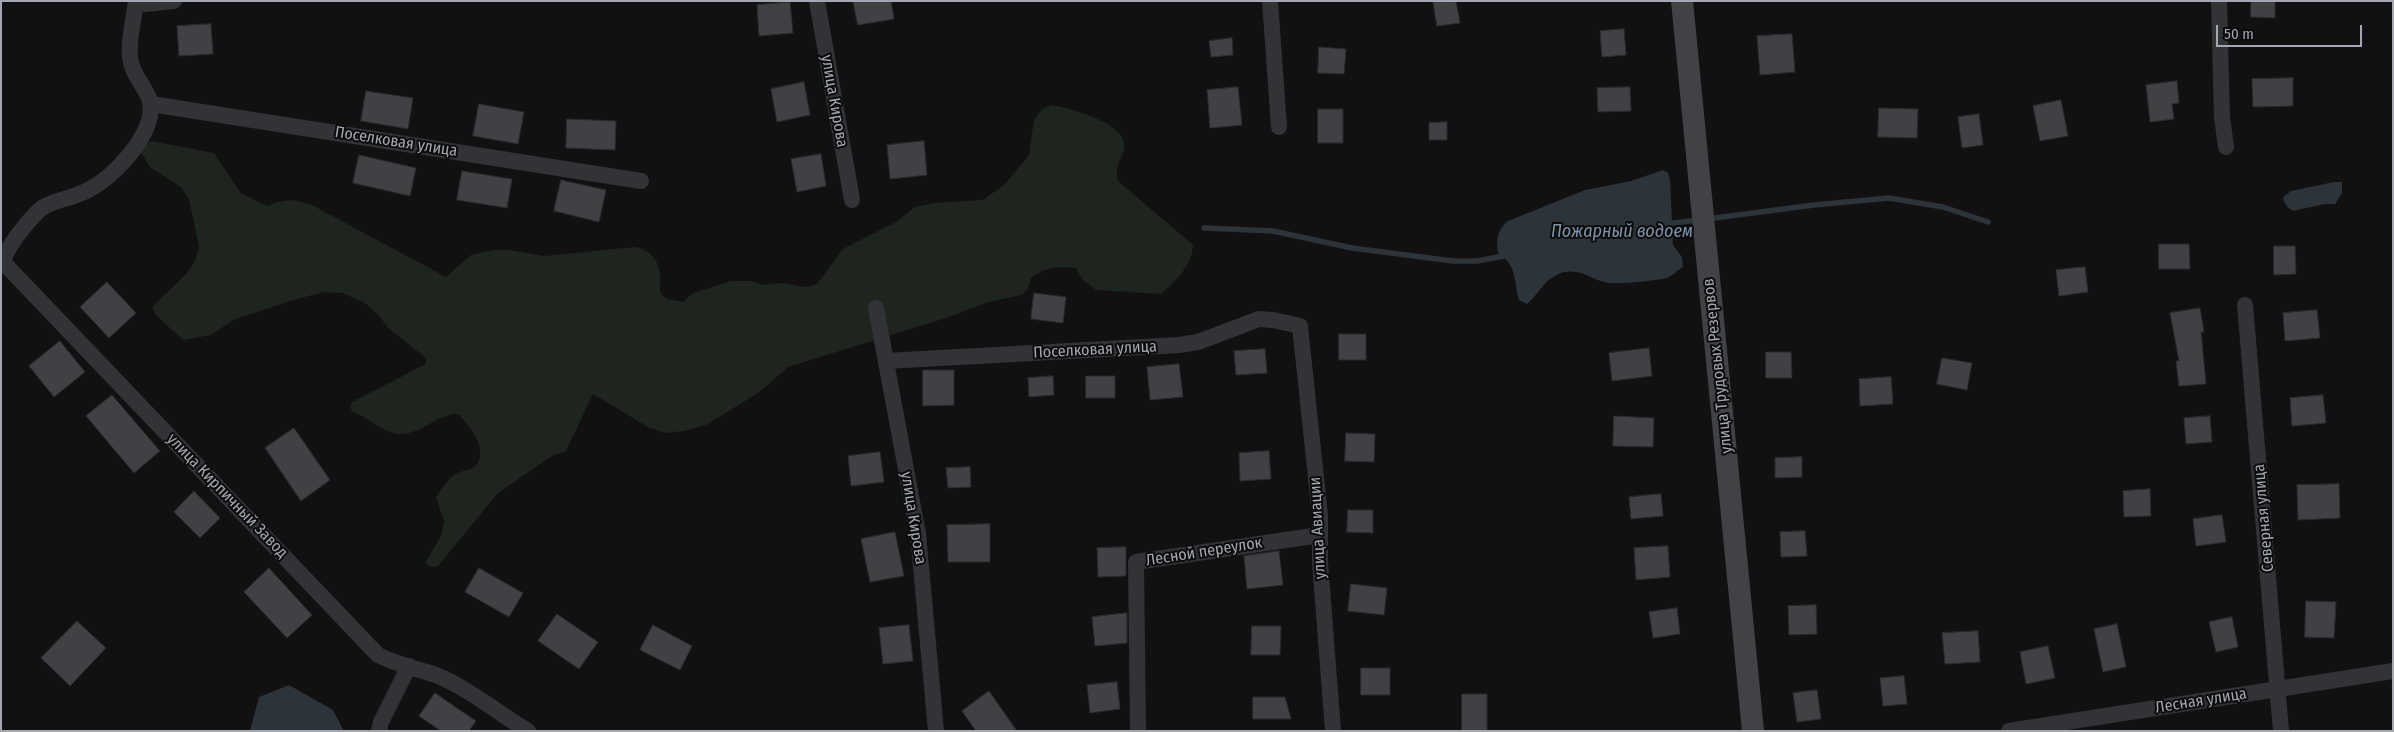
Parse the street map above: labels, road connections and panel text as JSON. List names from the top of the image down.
{
  "streets": {
    "main road": ["улица Трудовых Резервов"],
    "street": [
      "улица Кирова",
      "Поселковая улица",
      "улица Кирпичный Завод",
      "Северная улица",
      "улица Авиации",
      "Лесной переулок",
      "Лесная улица"
    ]
  },
  "crossings": [
    ["улица Кирова", "Поселковая улица"],
    ["Поселковая улица", "улица Кирпичный Завод"],
    ["Поселковая улица", "улица Авиации"],
    ["Северная улица", "Лесная улица"],
    ["улица Авиации", "Лесной переулок"]
  ],
  "water": ["Пожарный водоем"],
  "scale_bar": "50 m"
}
